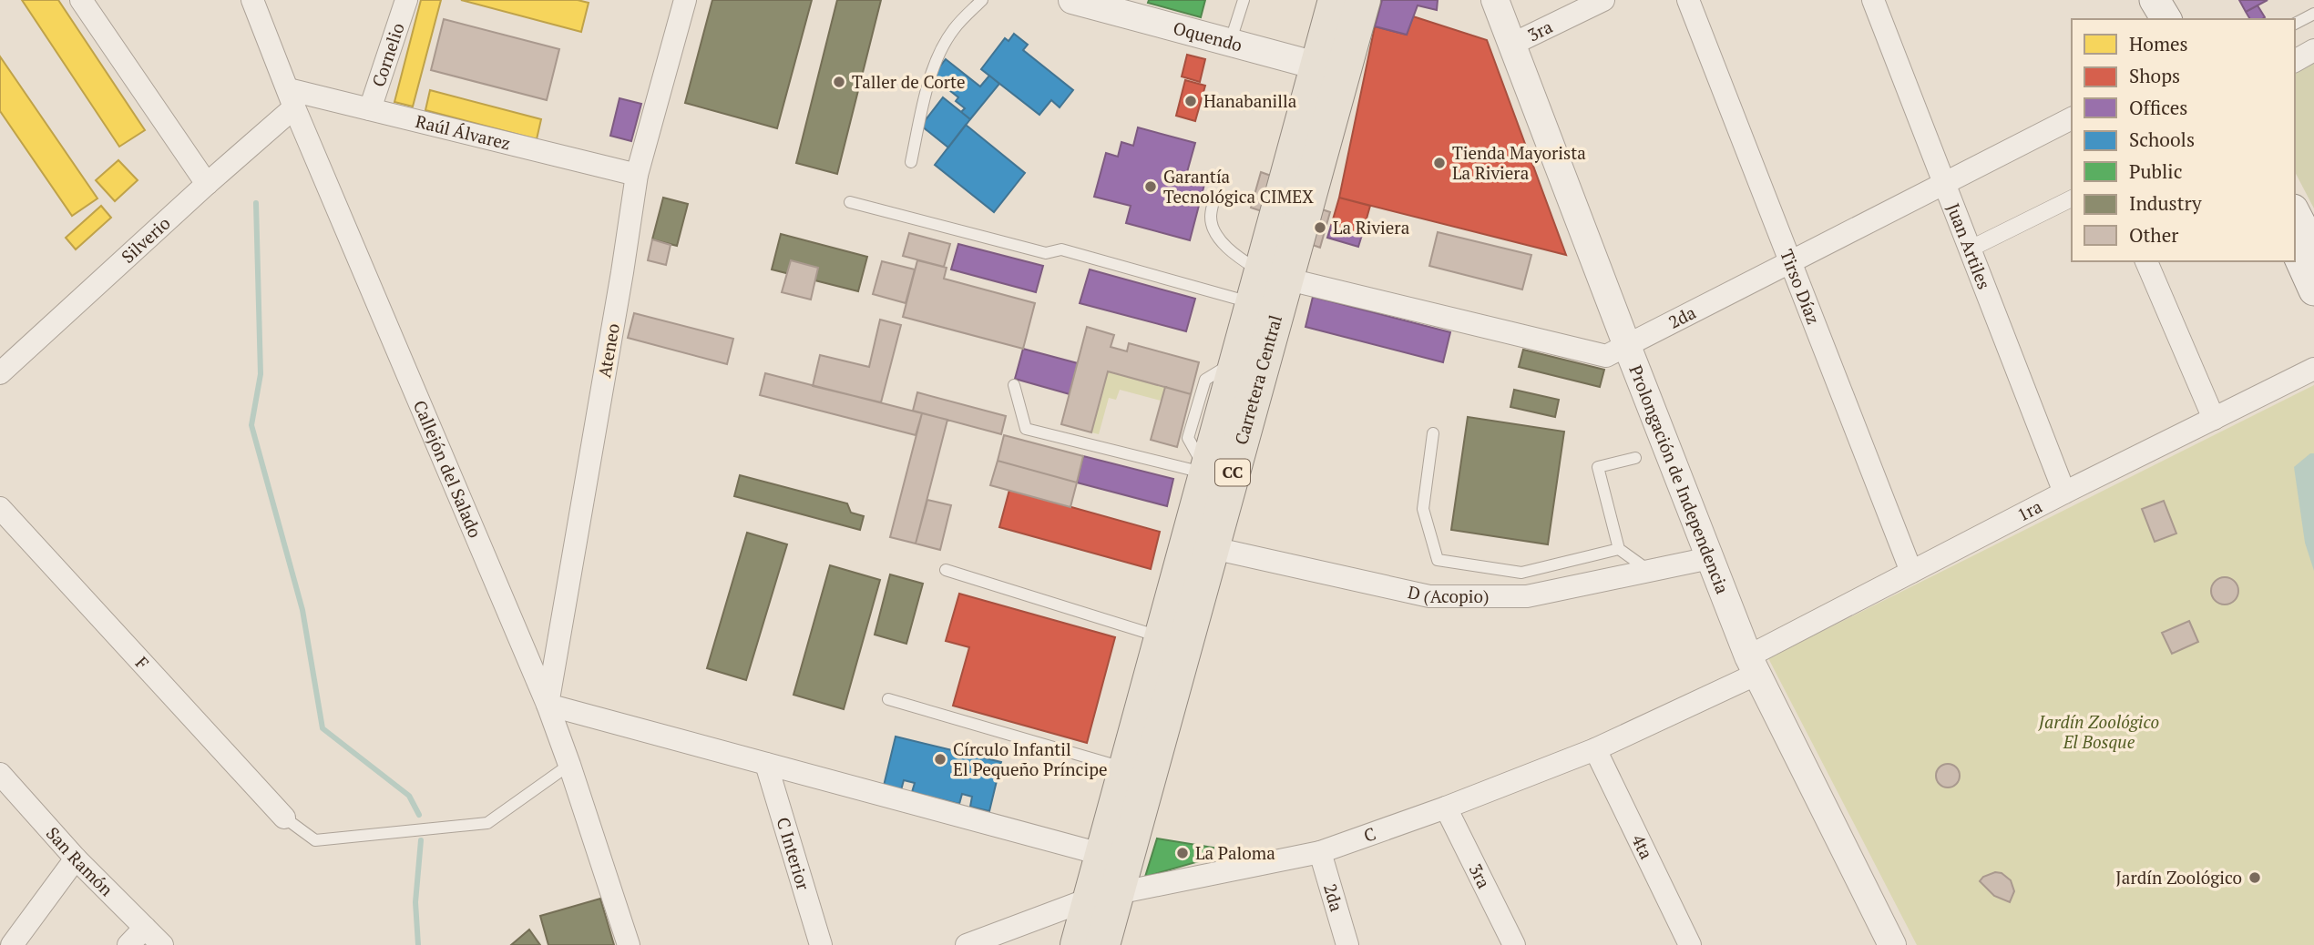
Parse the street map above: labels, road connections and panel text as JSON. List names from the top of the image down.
{
  "streets": {
    "main road": ["Carretera Central", "CC"],
    "street": [
      "3ra",
      "Oquendo",
      "Cornelio",
      "Raúl Álvarez",
      "Silverio",
      "Juan Artiles",
      "Tirso Díaz",
      "2da",
      "Ateneo",
      "Callejón del Salado",
      "Prolongación de Independencia",
      "1ra",
      "D (Acopio)",
      "F",
      "C",
      "4ta",
      "C Interior",
      "San Ramón"
    ]
  },
  "crossings": [
    ["3ra", "Prolongación de Independencia"],
    ["3ra", "C"],
    ["Oquendo", "Carretera Central"],
    ["Cornelio", "Raúl Álvarez"],
    ["Raúl Álvarez", "Silverio"],
    ["Raúl Álvarez", "Ateneo"],
    ["Raúl Álvarez", "Callejón del Salado"],
    ["Silverio", "Callejón del Salado"],
    ["Juan Artiles", "2da"],
    ["Juan Artiles", "1ra"],
    ["Tirso Díaz", "2da"],
    ["Tirso Díaz", "1ra"],
    ["2da", "Carretera Central"],
    ["2da", "Prolongación de Independencia"],
    ["2da", "C"],
    ["Ateneo", "Callejón del Salado"],
    ["Carretera Central", "D (Acopio)"],
    ["Carretera Central", "C"],
    ["Prolongación de Independencia", "1ra"],
    ["Prolongación de Independencia", "D (Acopio)"],
    ["Prolongación de Independencia", "C"],
    ["1ra", "C"],
    ["C", "4ta"]
  ],
  "parks": ["Jardín Zoológico El Bosque"],
  "places": [
    "Taller de Corte",
    "Hanabanilla",
    "Tienda Mayorista La Riviera",
    "Garantía Tecnológica CIMEX",
    "La Riviera",
    "Círculo Infantil El Pequeño Príncipe",
    "La Paloma",
    "Jardín Zoológico"
  ],
  "legend": [
    "Homes",
    "Shops",
    "Offices",
    "Schools",
    "Public",
    "Industry",
    "Other"
  ]
}
